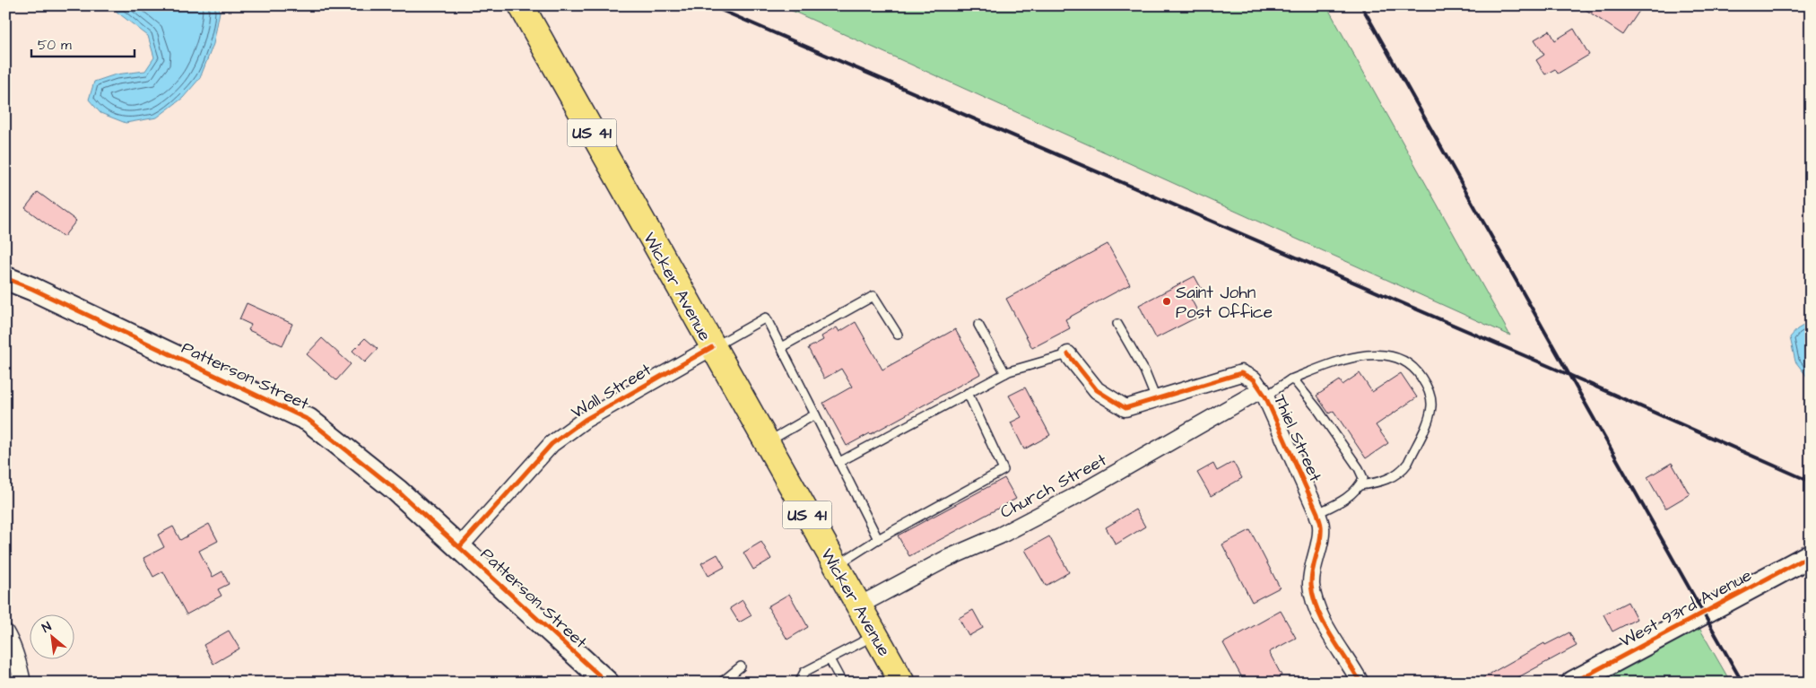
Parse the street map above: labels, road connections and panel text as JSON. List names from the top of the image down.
{
  "streets": {
    "highway": ["US 41", "Wicker Avenue"],
    "street": [
      "Patterson Street",
      "Wall Street",
      "Thiel Street",
      "Church Street",
      "West 93rd Avenue"
    ]
  },
  "crossings": [
    ["Wicker Avenue", "Wall Street"],
    ["Wicker Avenue", "Church Street"],
    ["Patterson Street", "Wall Street"],
    ["Thiel Street", "Church Street"]
  ],
  "places": ["Saint John Post Office"],
  "scale_bar": "50 m",
  "north": "top left"
}
